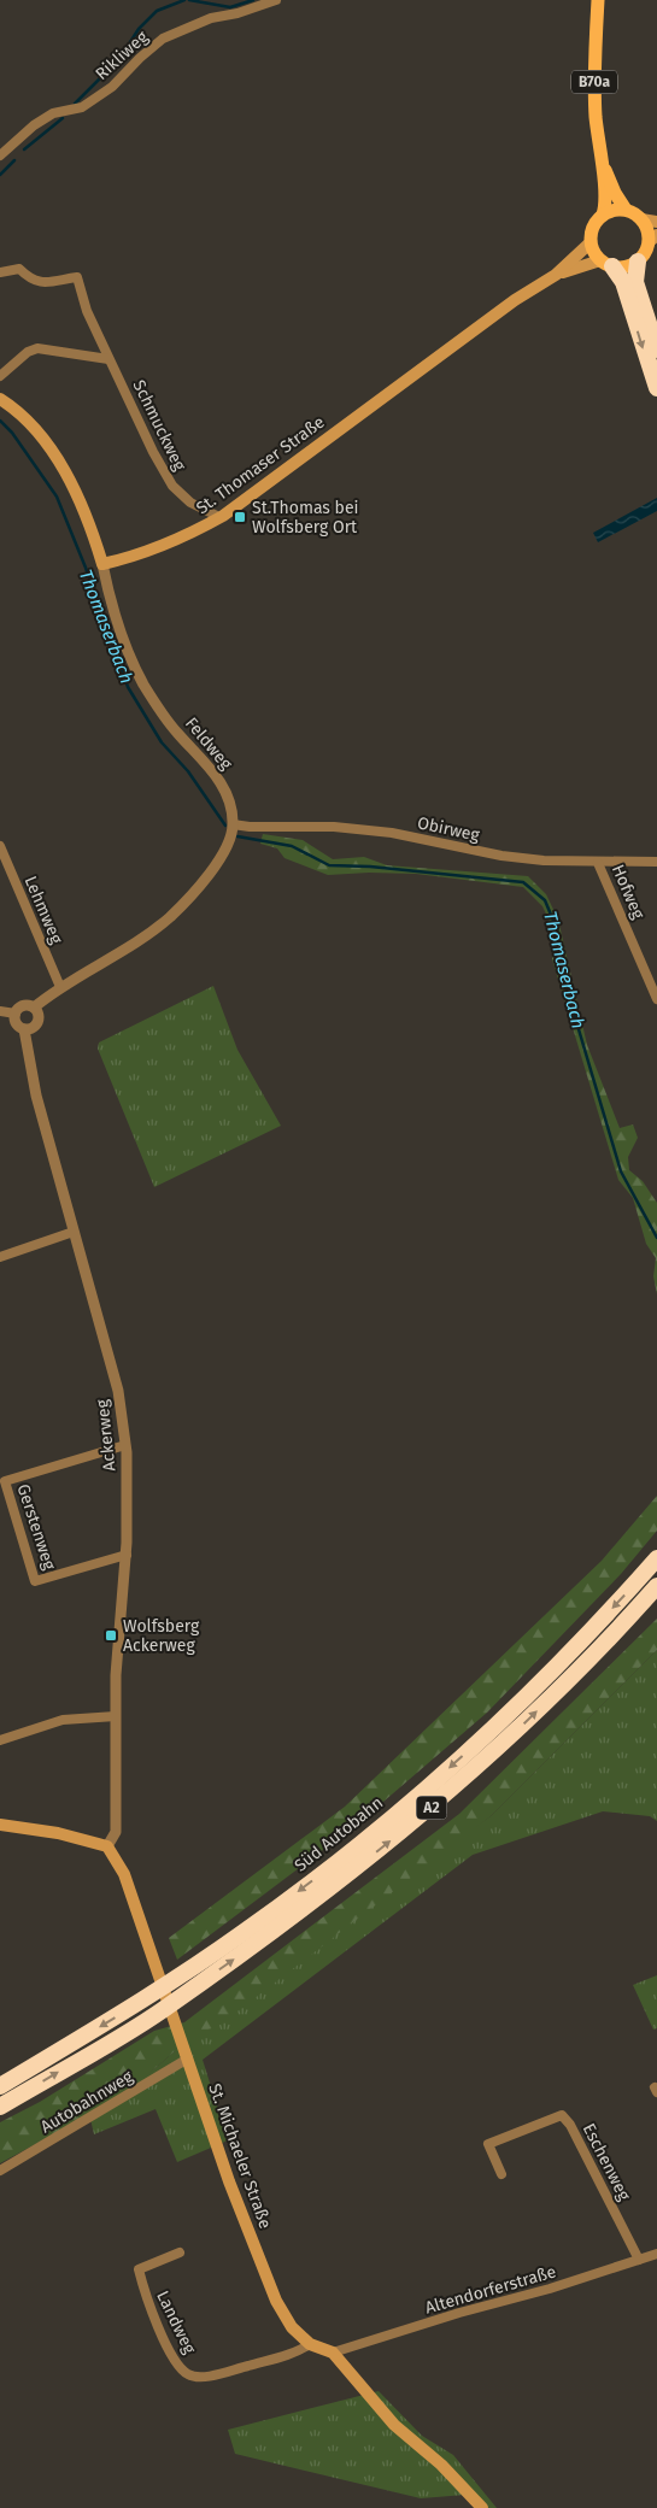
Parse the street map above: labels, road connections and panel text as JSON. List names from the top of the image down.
{
  "streets": {
    "highway": ["A2", "Süd Autobahn"],
    "main road": ["B70a", "St. Thomaser Straße", "St. Michaeler Straße"],
    "street": [
      "Rikliweg",
      "Schmuckweg",
      "Feldweg",
      "Obirweg",
      "Hofweg",
      "Lehmweg",
      "Ackerweg",
      "Gerstenweg",
      "Autobahnweg",
      "Eschenweg",
      "Altendorferstraße",
      "Landweg"
    ]
  },
  "crossings": [
    ["Schmuckweg", "St. Thomaser Straße"],
    ["St. Thomaser Straße", "Feldweg"],
    ["Feldweg", "Obirweg"],
    ["Obirweg", "Hofweg"],
    ["Ackerweg", "Gerstenweg"],
    ["Ackerweg", "St. Michaeler Straße"],
    ["Autobahnweg", "St. Michaeler Straße"],
    ["St. Michaeler Straße", "Altendorferstraße"],
    ["St. Michaeler Straße", "Landweg"],
    ["Eschenweg", "Altendorferstraße"]
  ],
  "water": ["Thomaserbach"],
  "places": {
    "transit": ["St.Thomas bei Wolfsberg Ort", "Wolfsberg Ackerweg"]
  }
}
